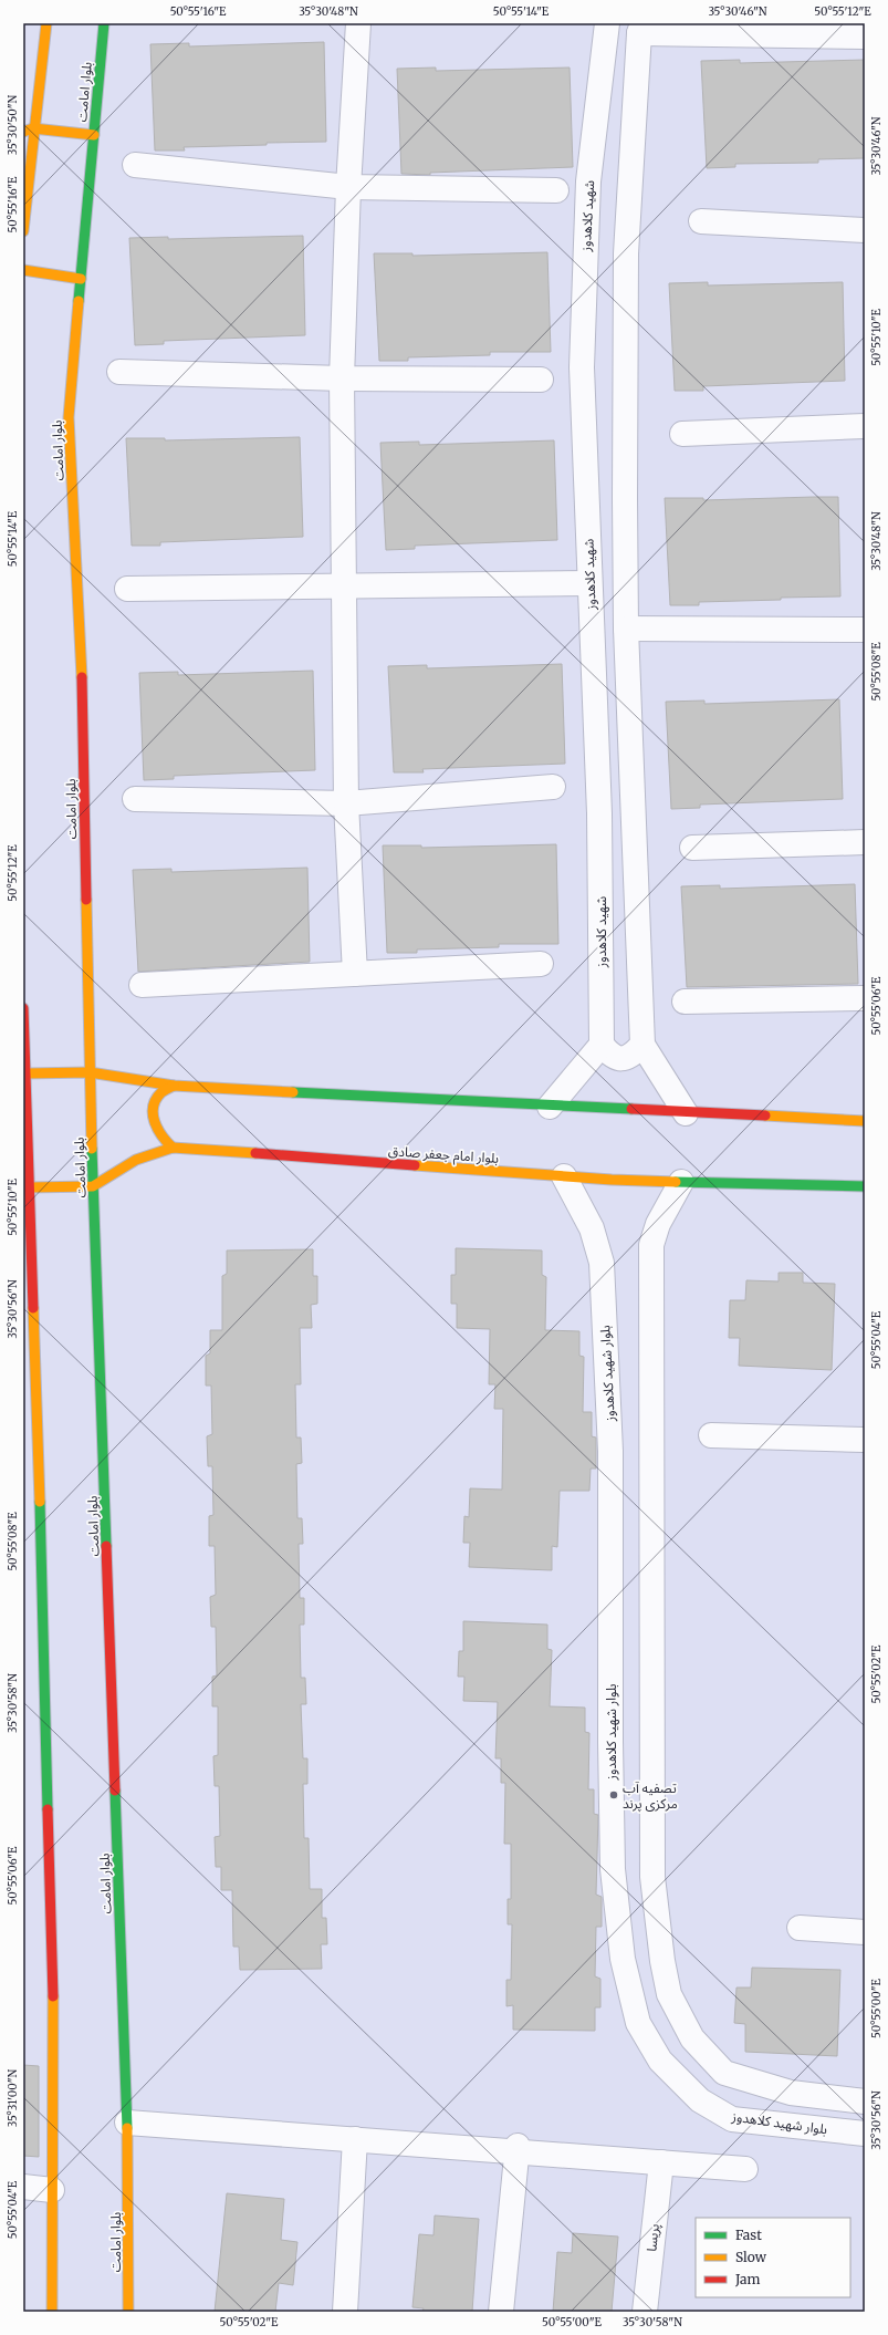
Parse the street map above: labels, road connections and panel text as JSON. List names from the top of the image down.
{
  "streets": {
    "street": [
      "بلوار امامت",
      "شهید کلاهدوز",
      "بلوار امام جعفر صادق",
      "بلوار شهید کلاهدوز",
      "پریسا"
    ]
  },
  "crossings": [
    ["بلوار امامت", "بلوار امام جعفر صادق"],
    ["بلوار امام جعفر صادق", "بلوار شهید کلاهدوز"]
  ],
  "places": ["تصفیه آب مرکزی پرند"],
  "legend": ["Fast", "Slow", "Jam"],
  "coordinates": [
    "50°55'16\"E",
    "35°30'48\"N",
    "50°55'14\"E",
    "35°30'46\"N",
    "50°55'12\"E",
    "35°30'50\"N",
    "50°55'10\"E",
    "50°55'08\"E",
    "50°55'06\"E",
    "35°30'56\"N",
    "50°55'04\"E",
    "50°55'02\"E",
    "35°30'58\"N",
    "50°55'00\"E",
    "35°31'00\"N"
  ]
}
